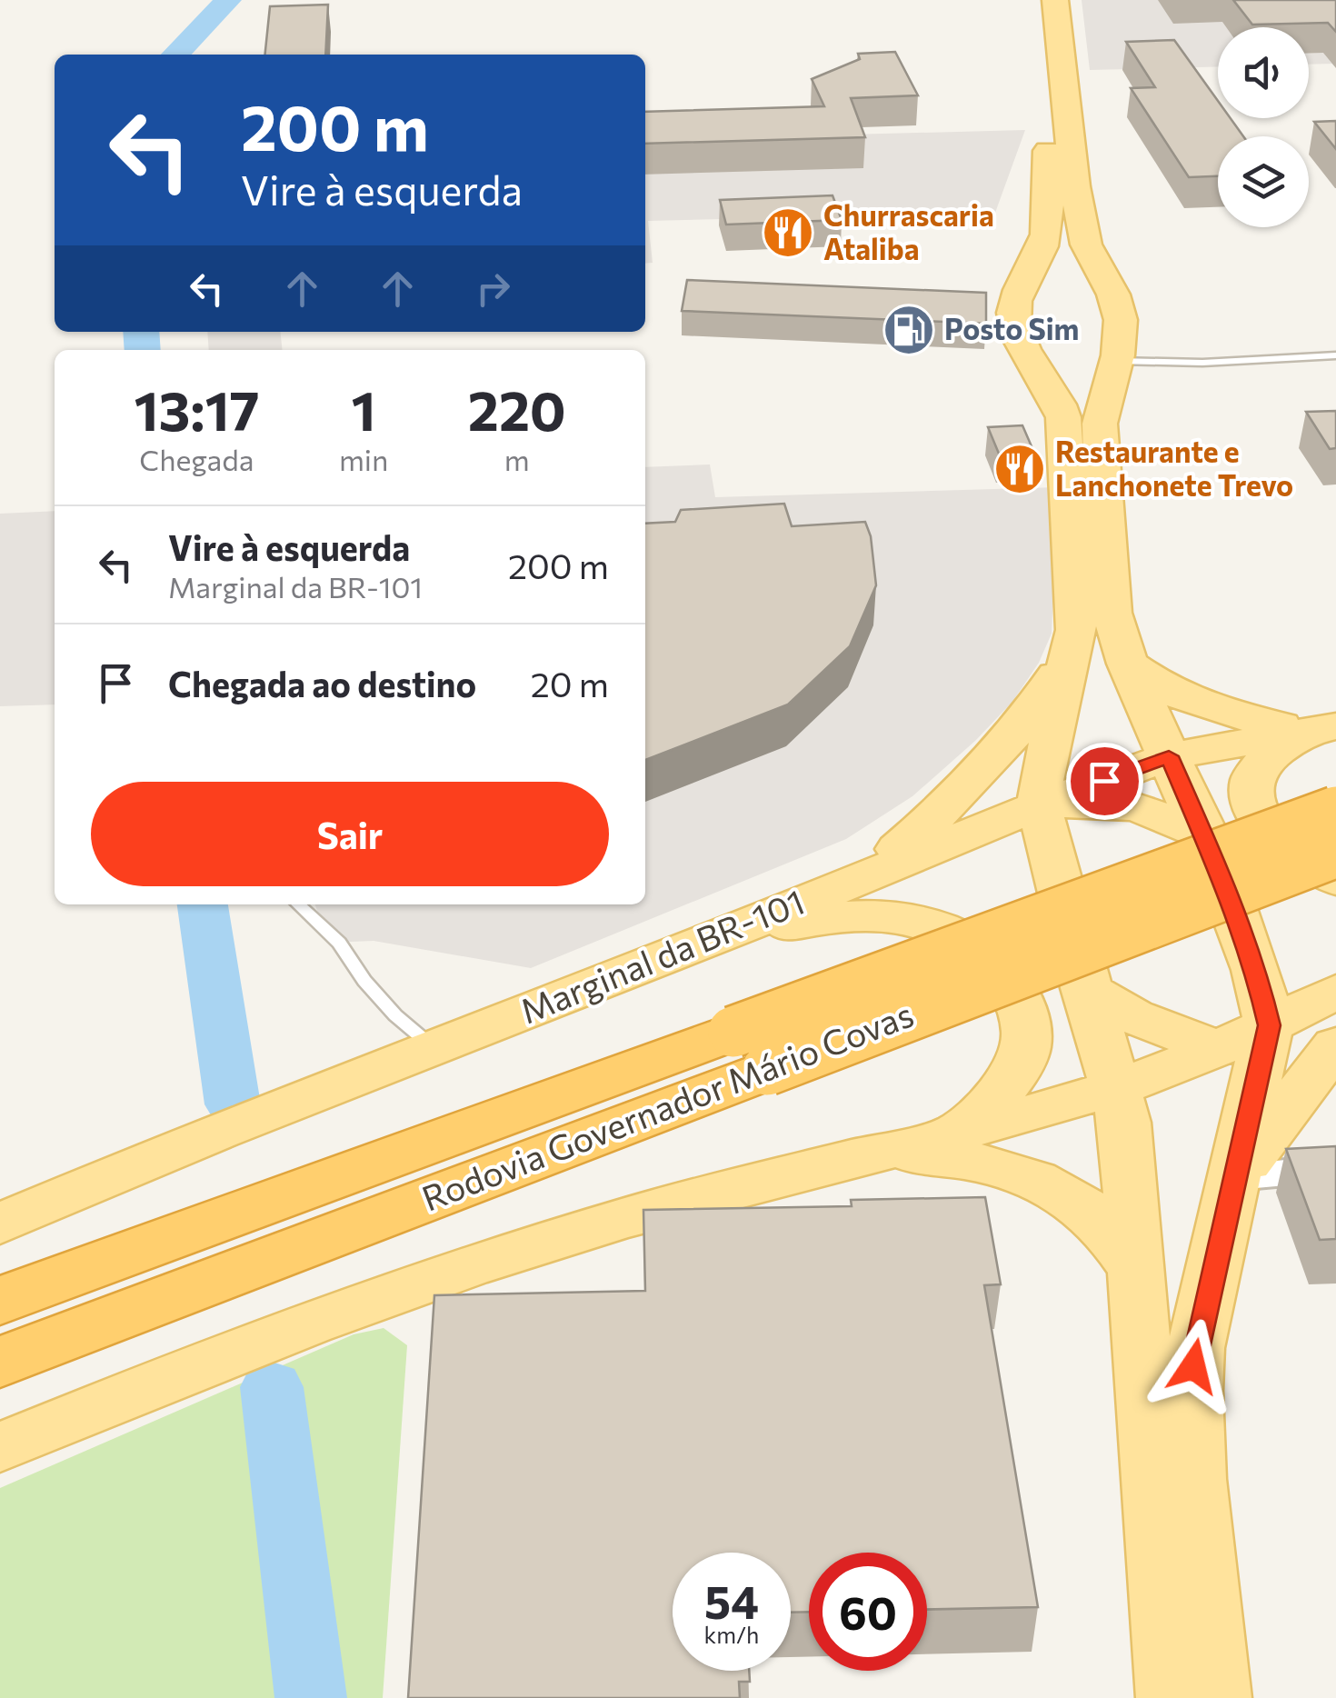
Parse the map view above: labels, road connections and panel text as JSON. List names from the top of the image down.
{
  "streets": {
    "highway": ["Rodovia Governador Mário Covas"],
    "main road": ["Marginal da BR-101"]
  },
  "places": {
    "restaurant": ["Churrascaria Ataliba", "Restaurante e Lanchonete Trevo"],
    "fuel station": ["Posto Sim"]
  },
  "page": {
    "turn": ["200 m", "Vire à esquerda"],
    "eta": [
      "13:17",
      "Chegada",
      "1",
      "min",
      "220",
      "m"
    ],
    "list": [
      {
        "name": "Vire à esquerda",
        "note": "Marginal da BR-101",
        "value": "200 m"
      },
      {
        "name": "Chegada ao destino",
        "value": "20 m"
      }
    ],
    "buttons": "Sair",
    "speed": "54 km/h",
    "limit": "60"
  }
}
